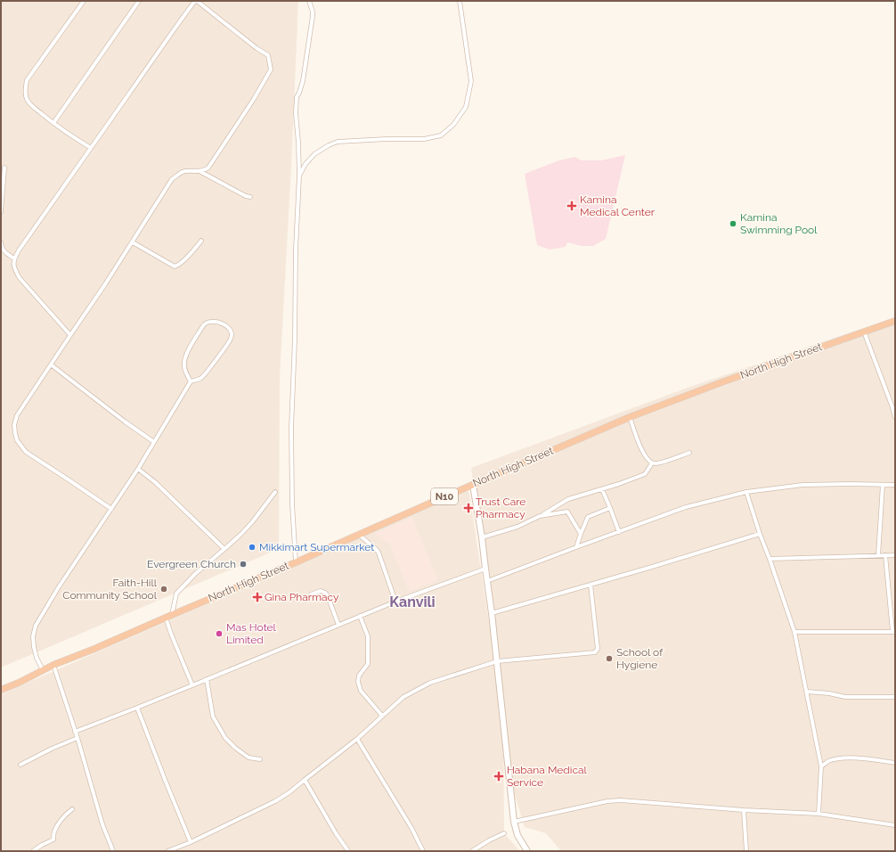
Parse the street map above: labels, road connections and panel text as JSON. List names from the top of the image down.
{
  "streets": {
    "highway": ["North High Street", "N10"]
  },
  "districts": ["Kanvili"],
  "places": {
    "health": [
      "Kamina Medical Center",
      "Trust Care Pharmacy",
      "Gina Pharmacy",
      "Habana Medical Service"
    ],
    "other": [
      "Kamina Swimming Pool",
      "Mikkimart Supermarket",
      "Evergreen Church",
      "Faith-Hill Community School",
      "Mas Hotel Limited",
      "School of Hygiene"
    ]
  }
}
